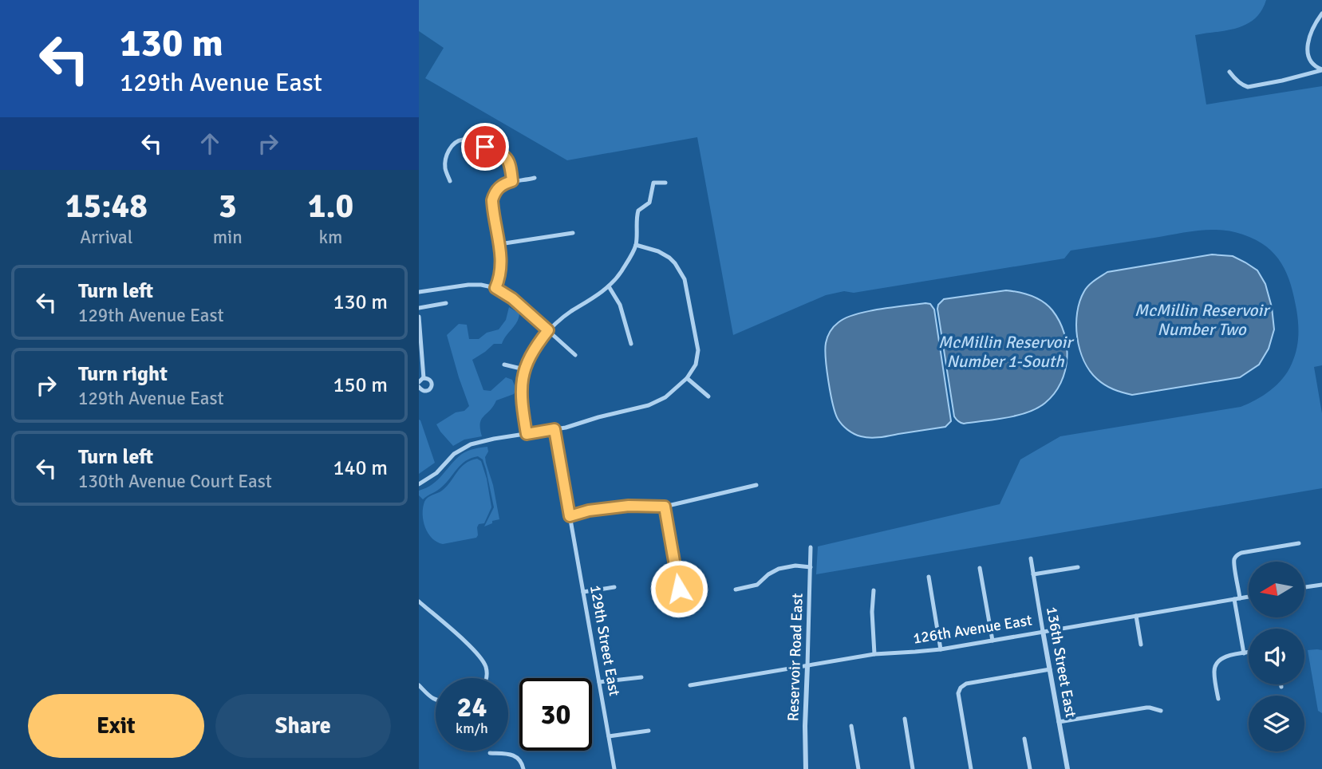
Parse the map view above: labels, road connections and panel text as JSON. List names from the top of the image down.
{
  "streets": {
    "street": [
      "126th Avenue East",
      "129th Street East",
      "Reservoir Road East",
      "136th Street East"
    ]
  },
  "crossings": [
    ["126th Avenue East", "Reservoir Road East"],
    ["126th Avenue East", "136th Street East"]
  ],
  "water": ["McMillin Reservoir Number Two", "McMillin Reservoir Number 1-South"],
  "north": "left",
  "page": {
    "turn": ["130 m", "129th Avenue East"],
    "eta": [
      "15:48",
      "Arrival",
      "3",
      "min",
      "1.0",
      "km"
    ],
    "list": [
      {
        "name": "Turn left",
        "note": "129th Avenue East",
        "value": "130 m"
      },
      {
        "name": "Turn right",
        "note": "129th Avenue East",
        "value": "150 m"
      },
      {
        "name": "Turn left",
        "note": "130th Avenue Court East",
        "value": "140 m"
      }
    ],
    "speed": "24 km/h",
    "limit": "30",
    "buttons": ["Exit", "Share"]
  }
}
